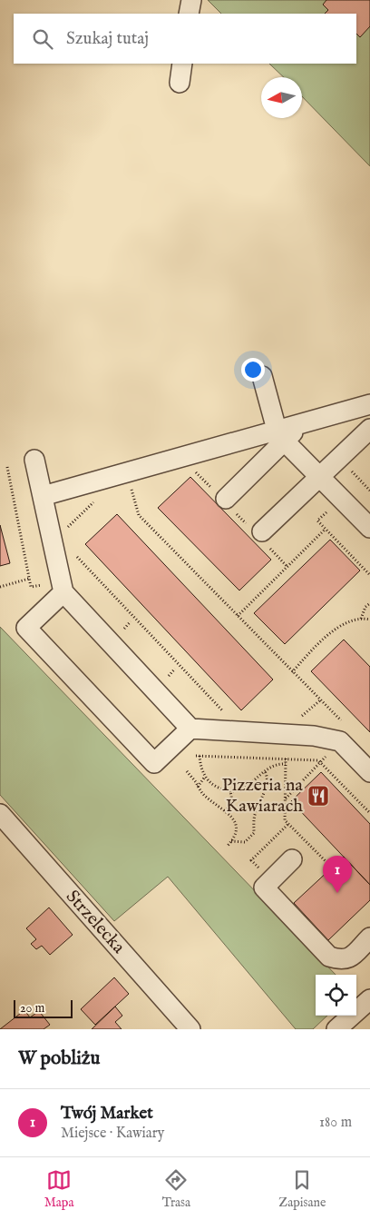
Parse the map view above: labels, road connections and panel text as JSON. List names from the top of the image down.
{
  "streets": {
    "street": ["Strzelecka"]
  },
  "places": {
    "restaurant": ["Pizzeria na Kawiarach"]
  },
  "scale_bar": "20 m",
  "north": "left",
  "page": {
    "search": "Szukaj tutaj",
    "pins": "1",
    "scale": "20 m",
    "heading": "W pobliżu",
    "list": [
      {
        "mark": "1",
        "name": "Twój Market",
        "note": "Miejsce · Kawiary",
        "value": "180 m"
      }
    ],
    "nav": ["Mapa", "Trasa", "Zapisane"]
  }
}
